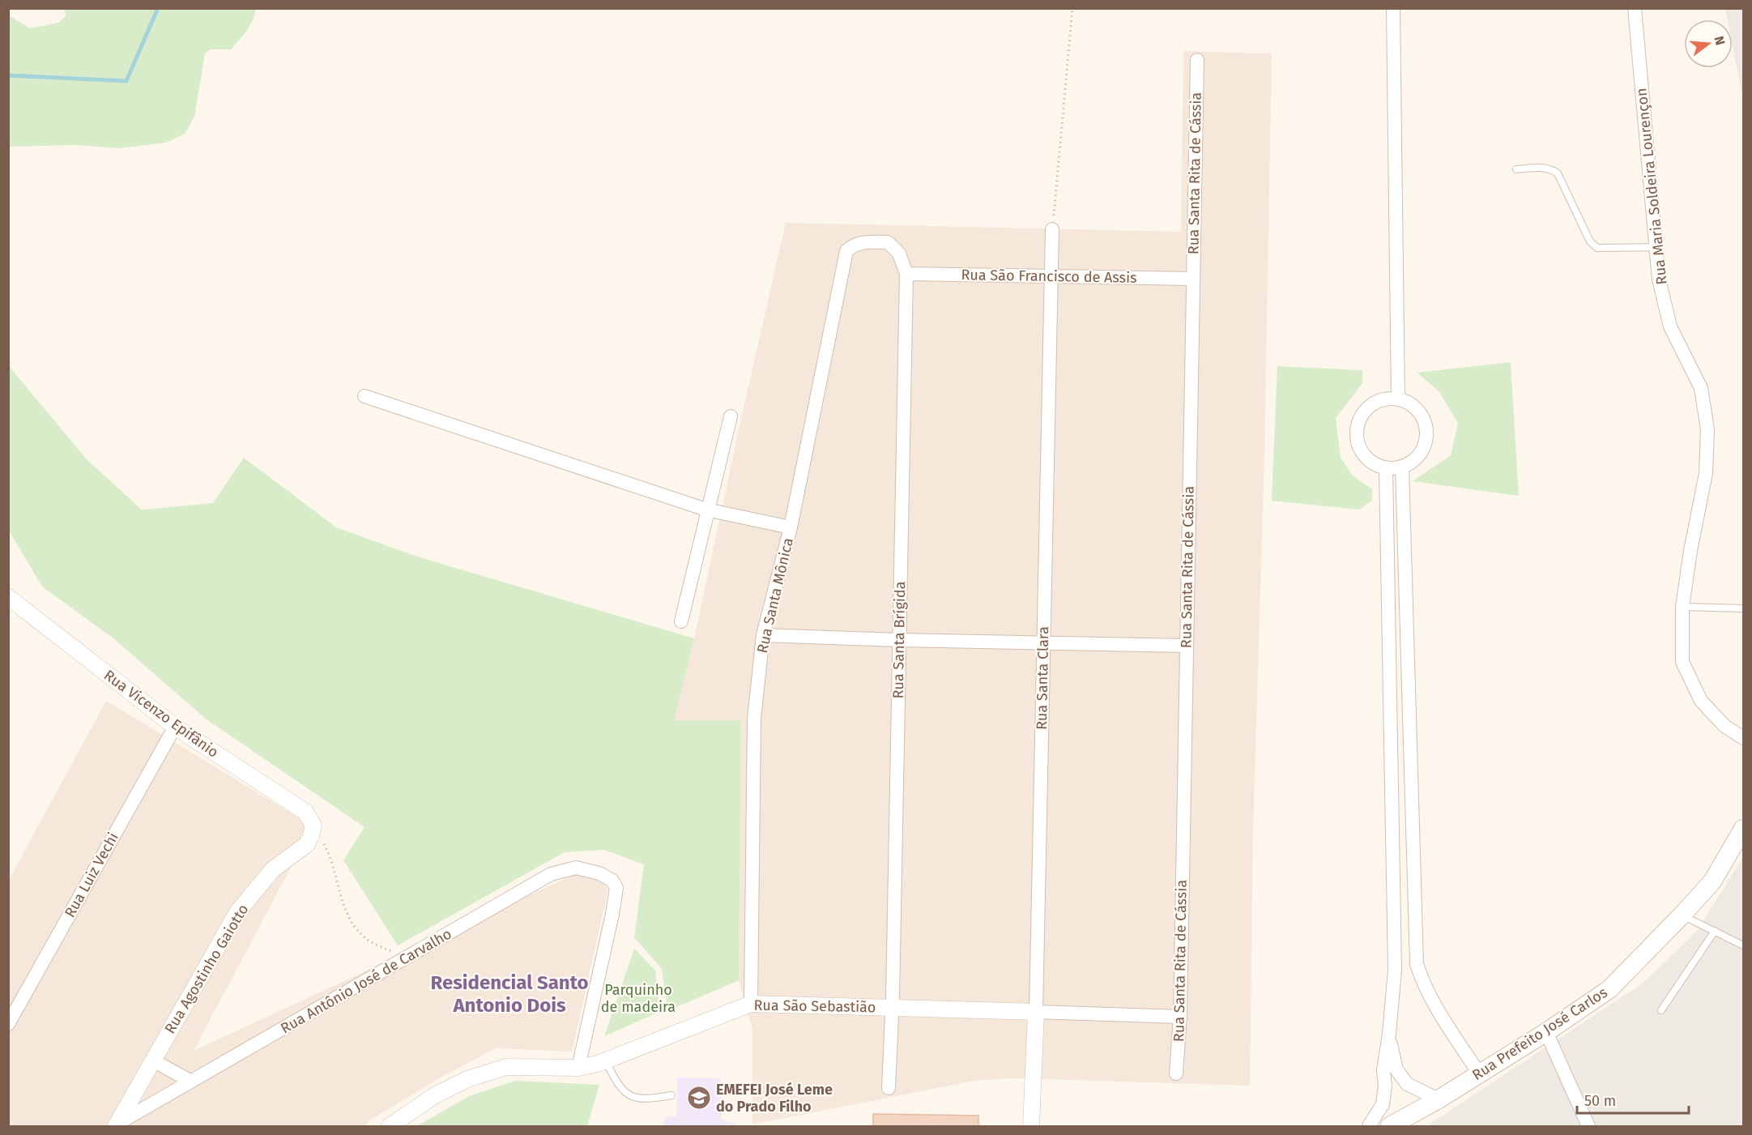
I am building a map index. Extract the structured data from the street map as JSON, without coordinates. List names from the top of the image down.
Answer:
{
  "streets": {
    "main road": ["Rua Prefeito José Carlos"],
    "street": [
      "Rua Santa Rita de Cássia",
      "Rua Maria Soldeira Lourençon",
      "Rua São Francisco de Assis",
      "Rua Santa Mônica",
      "Rua Santa Brígida",
      "Rua Santa Clara",
      "Rua Vicenzo Epifânio",
      "Rua Luiz Vechi",
      "Rua Agostinho Gaiotto",
      "Rua Antônio José de Carvalho",
      "Rua São Sebastião"
    ]
  },
  "crossings": [
    ["Rua Santa Rita de Cássia", "Rua São Francisco de Assis"],
    ["Rua Santa Rita de Cássia", "Rua São Sebastião"],
    ["Rua São Francisco de Assis", "Rua Santa Brígida"],
    ["Rua São Francisco de Assis", "Rua Santa Clara"],
    ["Rua Santa Mônica", "Rua Santa Brígida"],
    ["Rua Santa Mônica", "Rua São Sebastião"],
    ["Rua Santa Brígida", "Rua São Sebastião"],
    ["Rua Santa Clara", "Rua São Sebastião"],
    ["Rua Vicenzo Epifânio", "Rua Luiz Vechi"],
    ["Rua Vicenzo Epifânio", "Rua Agostinho Gaiotto"],
    ["Rua Agostinho Gaiotto", "Rua Antônio José de Carvalho"],
    ["Rua Antônio José de Carvalho", "Rua São Sebastião"]
  ],
  "districts": ["Residencial Santo Antonio Dois"],
  "parks": ["Parquinho de madeira"],
  "places": {
    "school or university": ["EMEFEI José Leme do Prado Filho"]
  },
  "scale_bar": "50 m",
  "north": "right"
}
